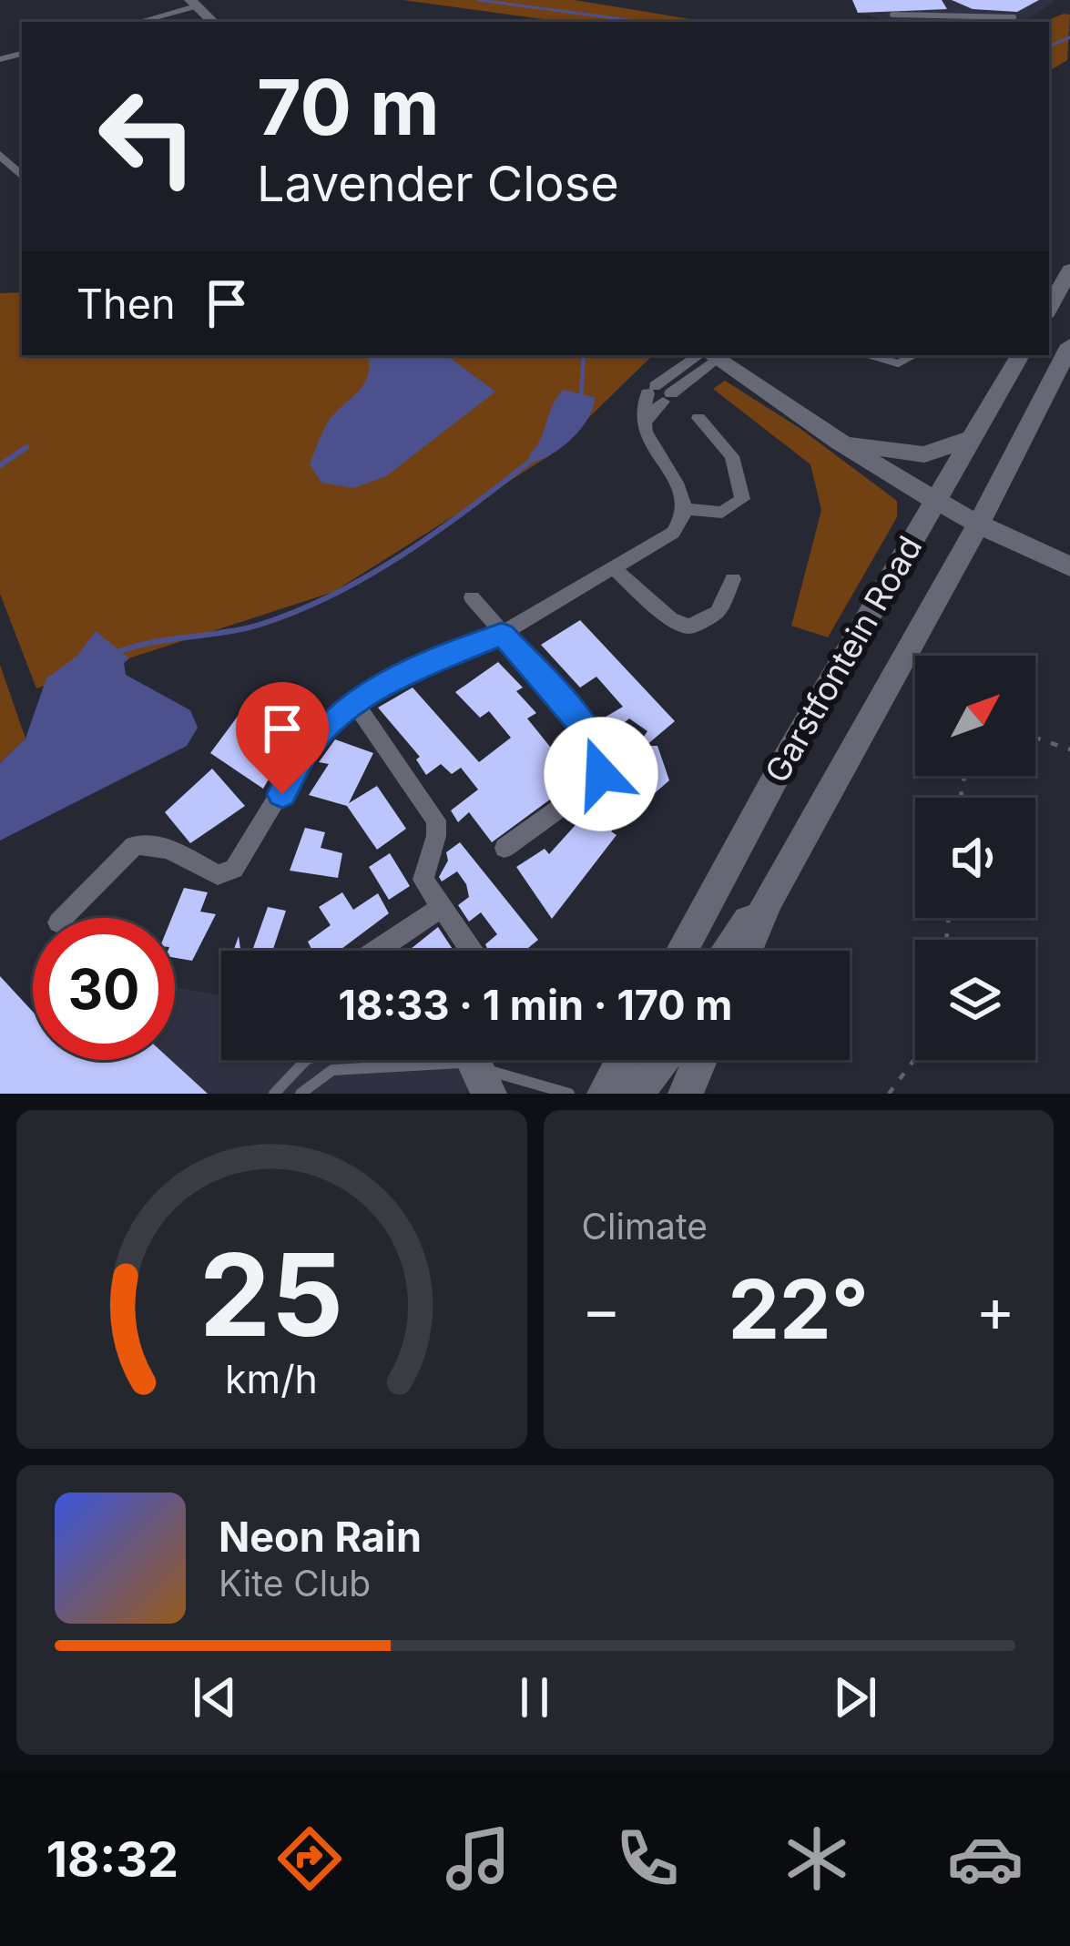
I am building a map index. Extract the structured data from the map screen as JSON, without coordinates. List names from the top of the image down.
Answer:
{
  "streets": {
    "main road": ["Garstfontein Road"]
  },
  "north": "top right",
  "page": {
    "turn": ["70 m", "Lavender Close"],
    "then": "Then",
    "limit": "30",
    "trip": "18:33 · 1 min · 170 m",
    "tile": "Climate",
    "heat": ["−", "22°", "+"],
    "song": ["Neon Rain", "Kite Club"],
    "tabs": "18:32",
    "gauge": ["25", "km/h"]
  }
}
